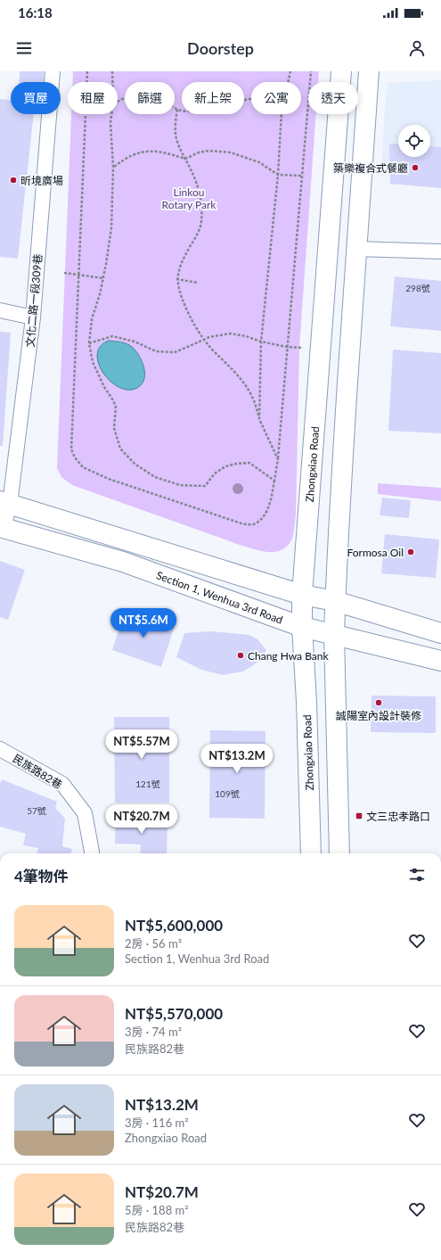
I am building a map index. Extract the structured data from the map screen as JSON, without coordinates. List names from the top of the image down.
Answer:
{
  "streets": {
    "street": [
      "文化二路一段309巷",
      "Zhongxiao Road",
      "Section 1, Wenhua 3rd Road",
      "民族路82巷"
    ]
  },
  "crossings": [
    ["文化二路一段309巷", "Section 1, Wenhua 3rd Road"],
    ["Zhongxiao Road", "Section 1, Wenhua 3rd Road"]
  ],
  "parks": ["Linkou Rotary Park"],
  "places": {
    "other": [
      "築樂複合式餐廳",
      "昕境廣場",
      "Formosa Oil",
      "Chang Hwa Bank",
      "誠陽室內設計裝修"
    ],
    "transit": ["文三忠孝路口"]
  },
  "house_numbers": [
    "298號",
    "121號",
    "109號",
    "57號"
  ],
  "page": {
    "status": "16:18",
    "header": "Doorstep",
    "chip": [
      "買屋",
      "租屋",
      "篩選",
      "新上架",
      "公寓",
      "透天"
    ],
    "price": [
      "NT$5.6M",
      "NT$5.57M",
      "NT$13.2M",
      "NT$20.7M"
    ],
    "heading": "4筆物件",
    "list": [
      {
        "name": "NT$5,600,000",
        "note": "2房 · 56 m² · Section 1, Wenhua 3rd Road"
      },
      {
        "name": "NT$5,570,000",
        "note": "3房 · 74 m² · 民族路82巷"
      },
      {
        "name": "NT$13.2M",
        "note": "3房 · 116 m² · Zhongxiao Road"
      },
      {
        "name": "NT$20.7M",
        "note": "5房 · 188 m² · 民族路82巷"
      }
    ]
  }
}
